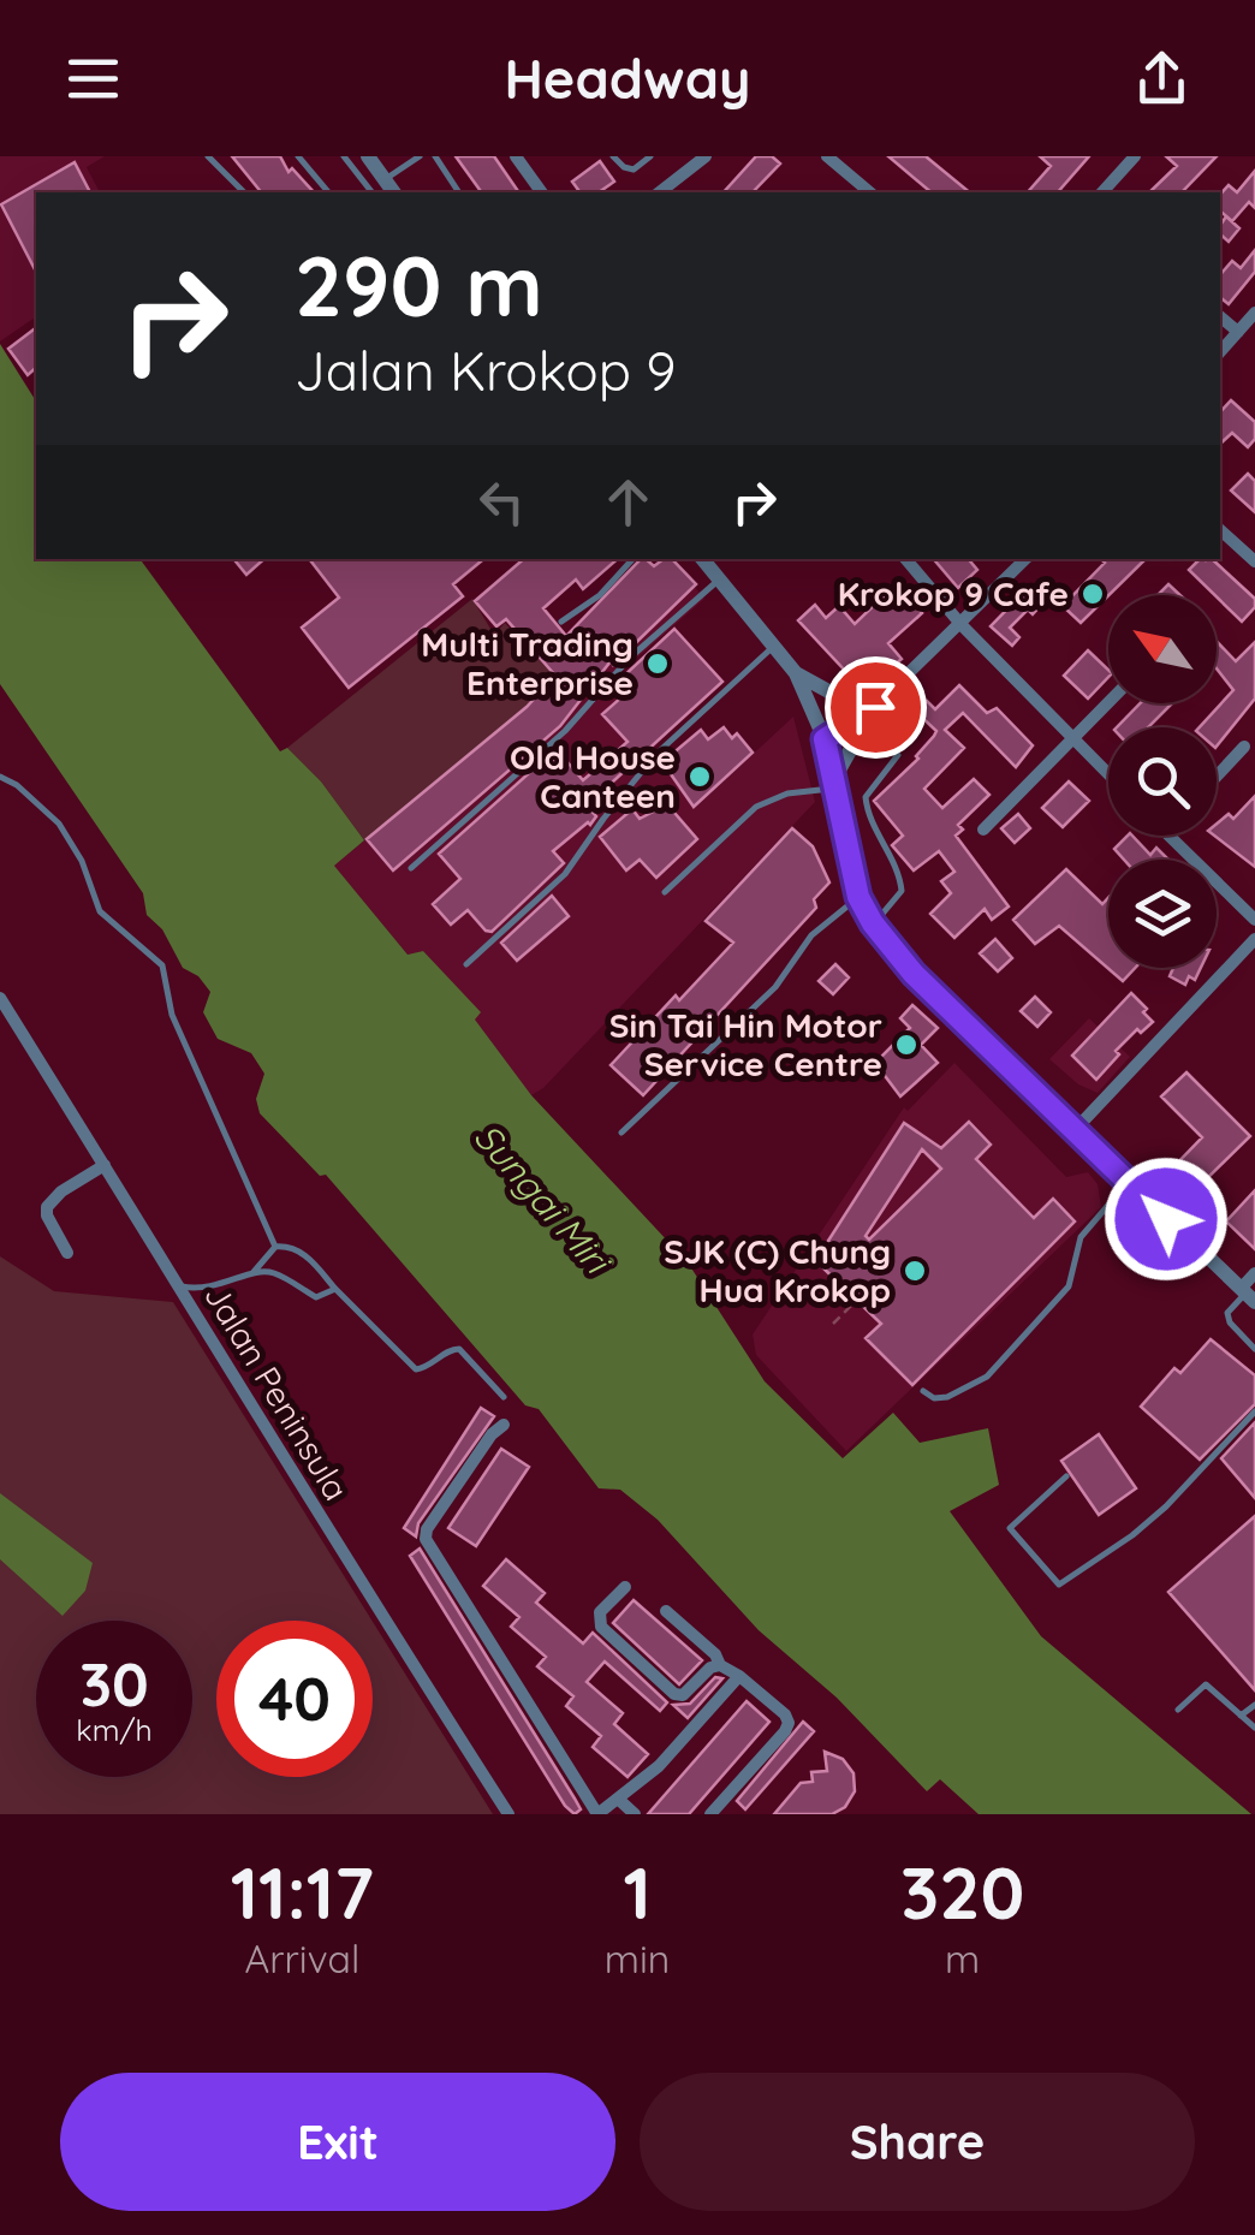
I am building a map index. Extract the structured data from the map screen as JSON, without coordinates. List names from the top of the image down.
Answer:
{
  "streets": {
    "street": ["Jalan Peninsula"]
  },
  "water": ["Sungai Miri"],
  "places": [
    "Krokop 9 Cafe",
    "Multi Trading Enterprise",
    "Old House Canteen",
    "Sin Tai Hin Motor Service Centre",
    "SJK (C) Chung Hua Krokop"
  ],
  "north": "top left",
  "page": {
    "header": "Headway",
    "turn": ["290 m", "Jalan Krokop 9"],
    "speed": "30 km/h",
    "limit": "40",
    "eta": [
      "11:17",
      "Arrival",
      "1",
      "min",
      "320",
      "m"
    ],
    "buttons": ["Exit", "Share"]
  }
}
